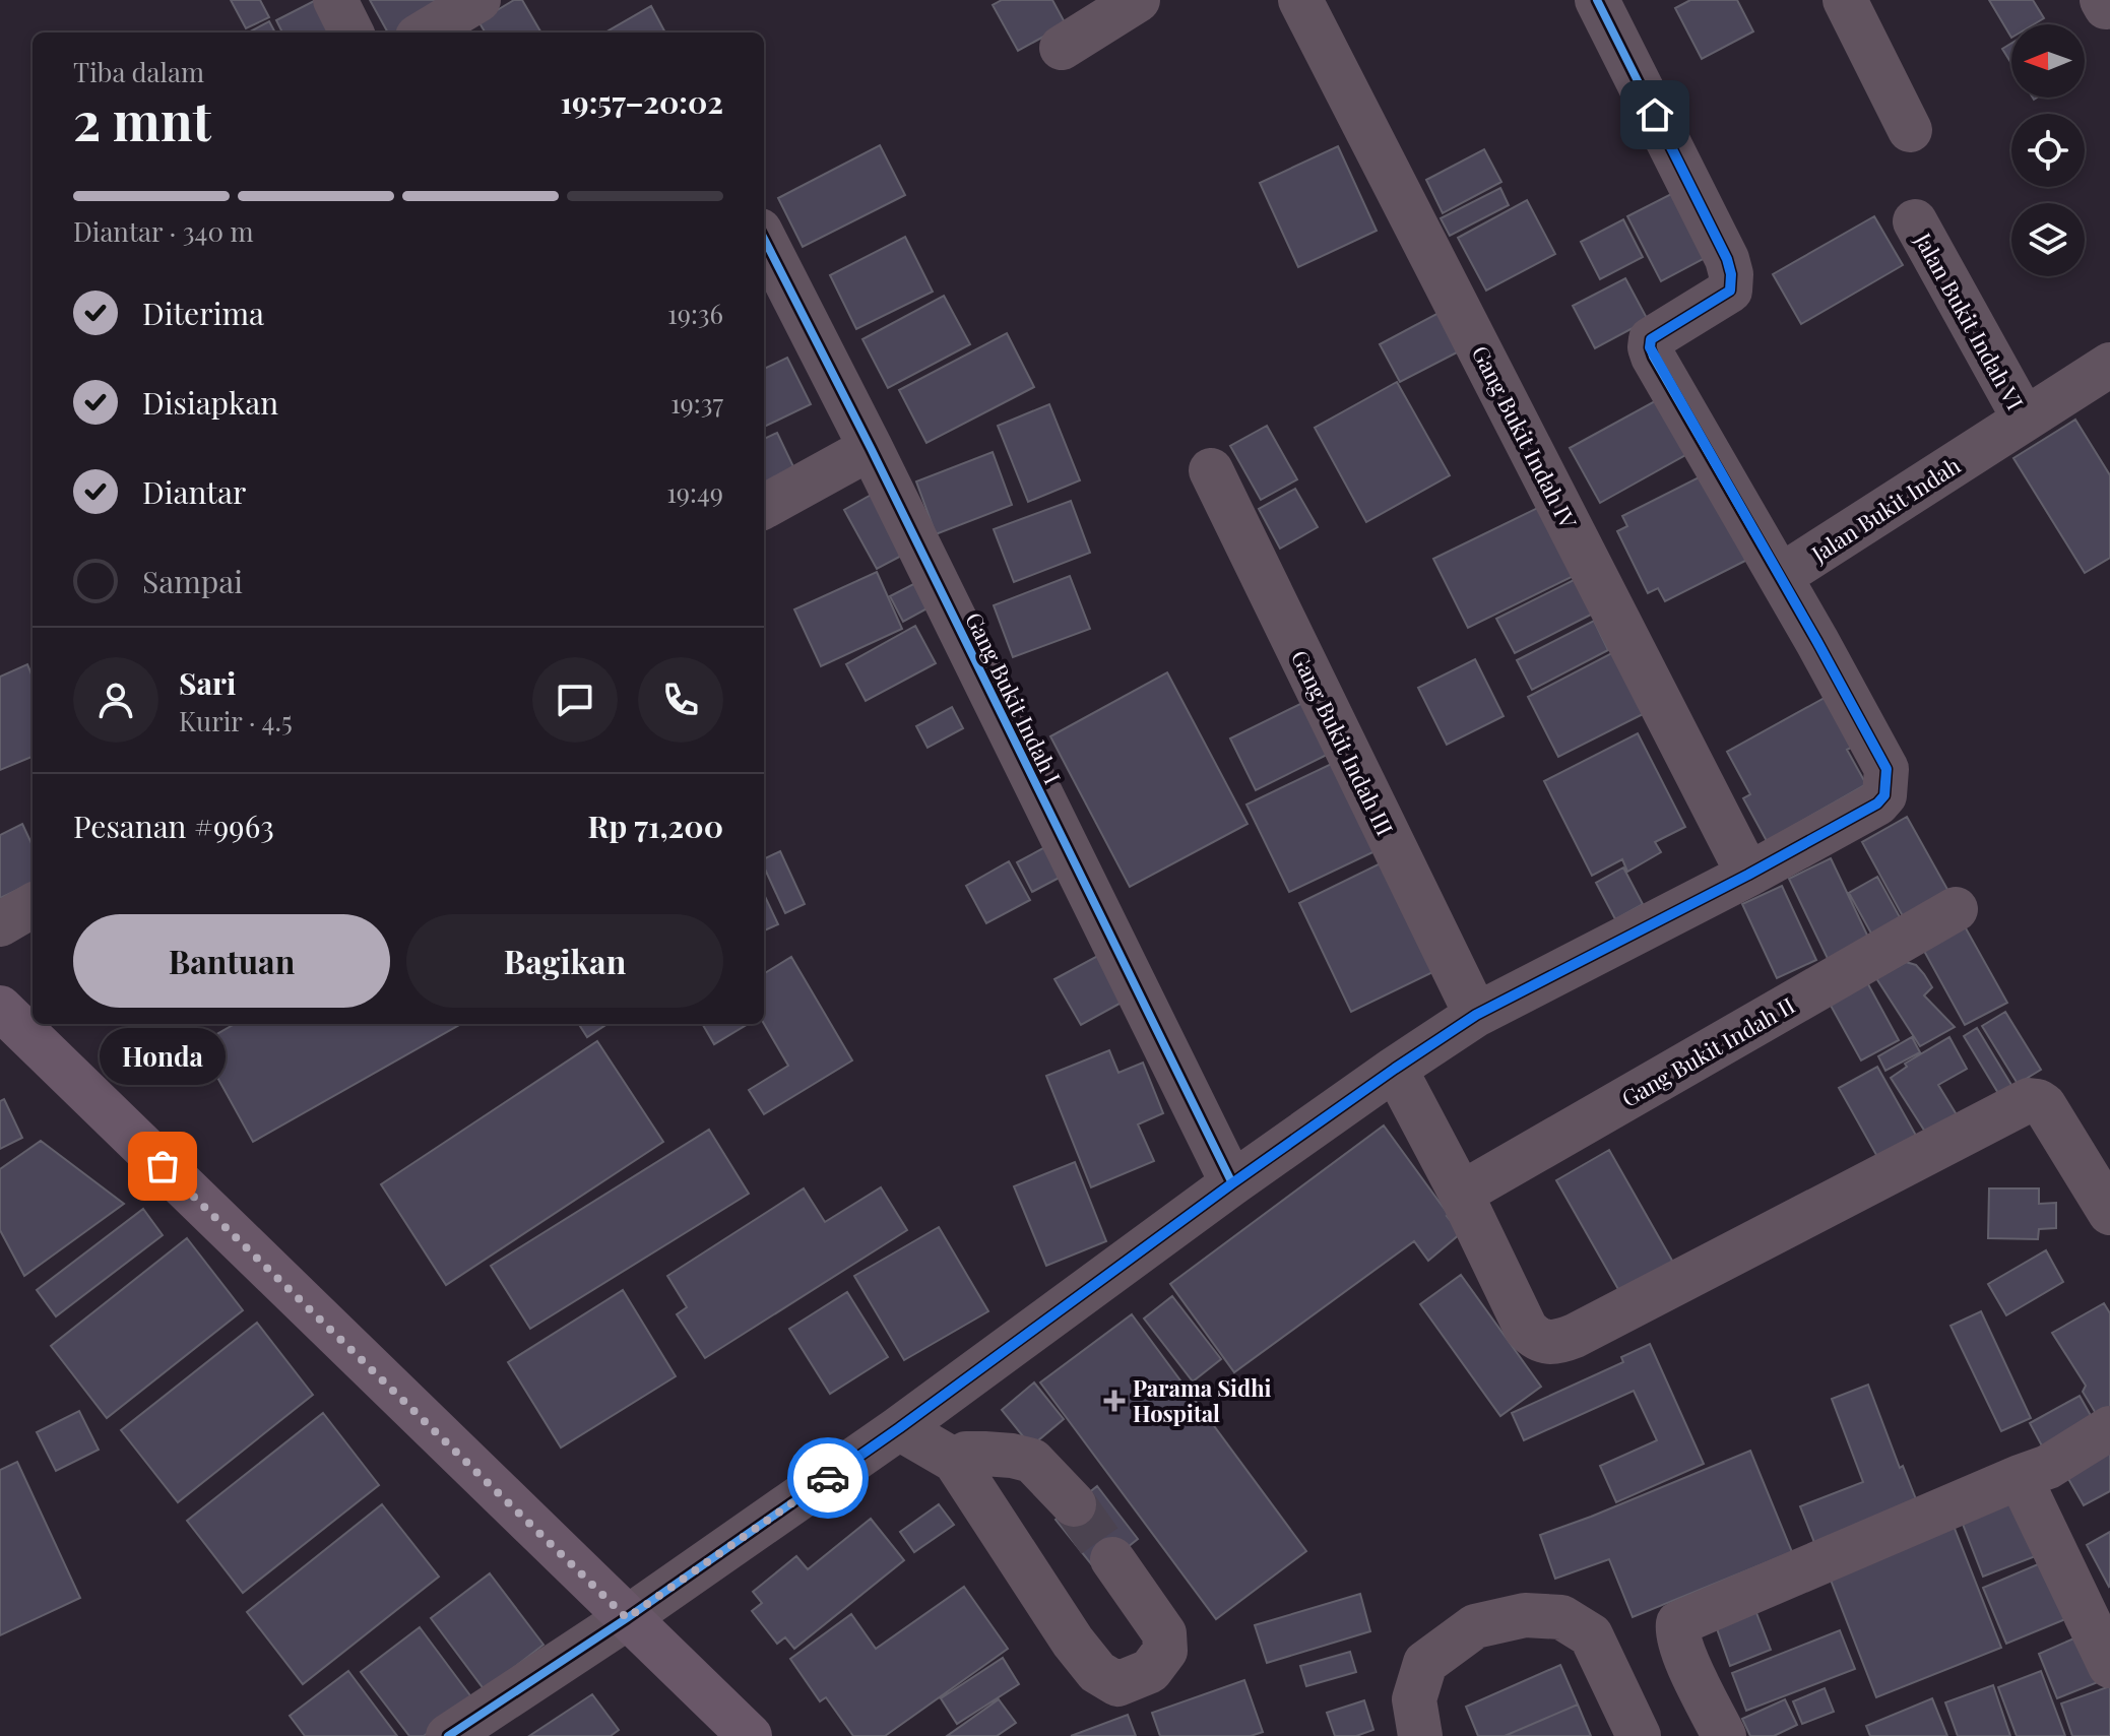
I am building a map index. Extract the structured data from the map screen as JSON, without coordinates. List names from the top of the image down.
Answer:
{
  "streets": {
    "street": [
      "Jalan Bukit Indah VI",
      "Gang Bukit Indah IV",
      "Jalan Bukit Indah",
      "Gang Bukit Indah I",
      "Gang Bukit Indah III",
      "Gang Bukit Indah II"
    ]
  },
  "crossings": [
    ["Jalan Bukit Indah VI", "Jalan Bukit Indah"]
  ],
  "places": {
    "other": ["Honda"],
    "health": ["Parama Sidhi Hospital"]
  },
  "north": "left",
  "page": {
    "heading": ["2 mnt", "Tiba dalam", "19:57–20:02"],
    "panel": [
      "Sari",
      "Kurir · 4.5",
      "Pesanan #9963",
      "Rp 71,200"
    ],
    "bar": "Diantar · 340 m",
    "list": [
      ["Diterima", "19:36"],
      ["Disiapkan", "19:37"],
      ["Diantar", "19:49"],
      "Sampai"
    ],
    "buttons": ["Bantuan", "Bagikan"],
    "bubble": "Honda"
  }
}
